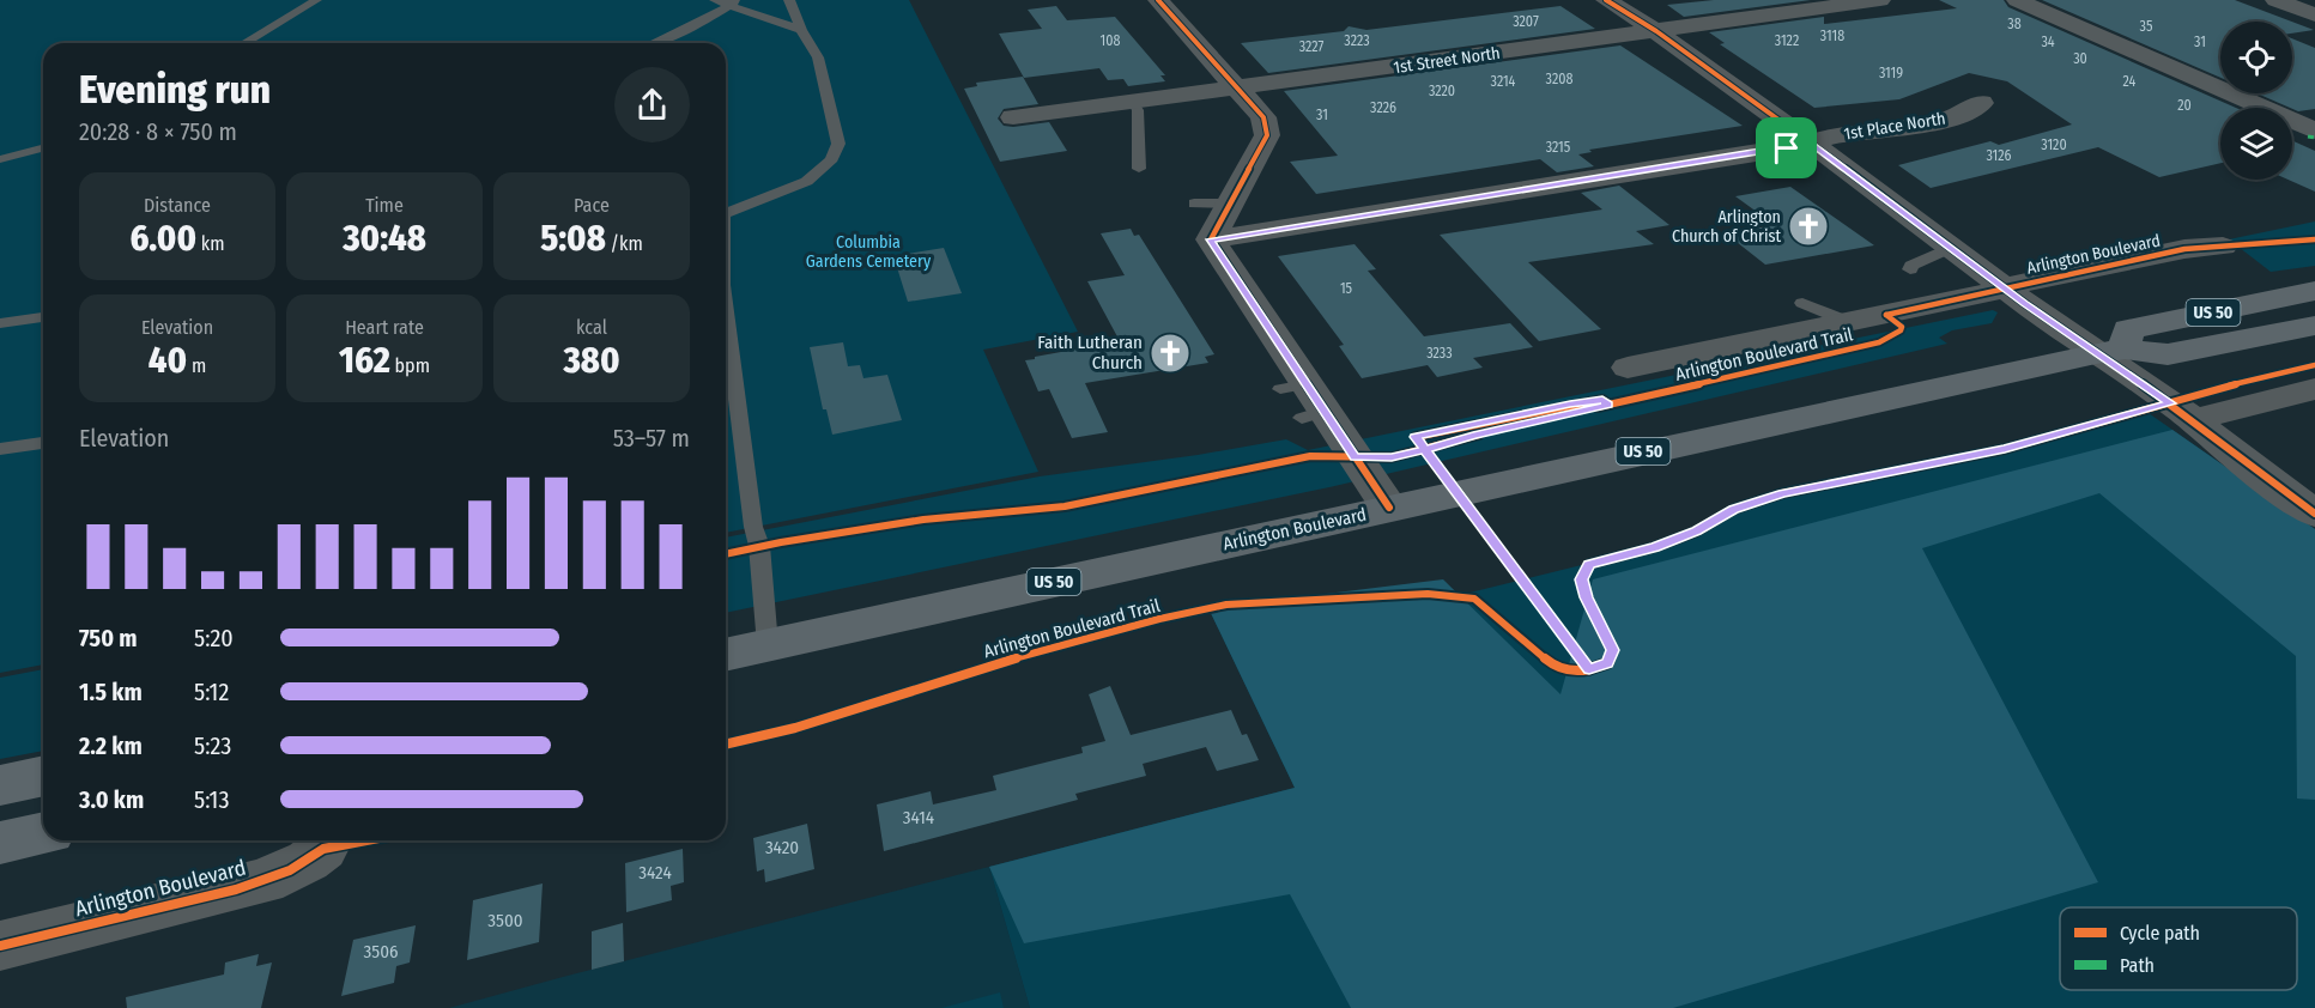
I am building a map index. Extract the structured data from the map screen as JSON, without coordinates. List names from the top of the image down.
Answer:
{
  "streets": {
    "highway": ["Arlington Boulevard", "US 50"],
    "street": ["1st Street North", "1st Place North"],
    "cycle path": ["Arlington Boulevard Trail"]
  },
  "crossings": [
    ["Arlington Boulevard", "US 50"]
  ],
  "parks": ["Columbia Gardens Cemetery"],
  "places": {
    "church": ["Arlington Church of Christ", "Faith Lutheran Church"]
  },
  "house_numbers": [
    "3207",
    "38",
    "35",
    "3118",
    "108",
    "3223",
    "3122",
    "34",
    "31",
    "3227",
    "30",
    "3119",
    "3208",
    "3214",
    "24",
    "3220",
    "20",
    "3226",
    "31",
    "3120",
    "3215",
    "3126",
    "15",
    "3233",
    "3414",
    "3420",
    "3424",
    "3500",
    "3506"
  ],
  "legend": ["Cycle path", "Path"],
  "page": {
    "heading": ["Evening run", "20:28 · 8 × 750 m"],
    "stats": [
      ["Distance", "6.00 km"],
      ["Time", "30:48"],
      ["Pace", "5:08 /km"],
      ["Elevation", "40 m"],
      ["Heart rate", "162 bpm"],
      ["kcal", "380"]
    ],
    "chart": ["Elevation", "53–57 m"],
    "list": [
      {
        "name": "750 m",
        "note": "5:20"
      },
      {
        "name": "1.5 km",
        "note": "5:12"
      },
      {
        "name": "2.2 km",
        "note": "5:23"
      },
      {
        "name": "3.0 km",
        "note": "5:13"
      }
    ]
  }
}
